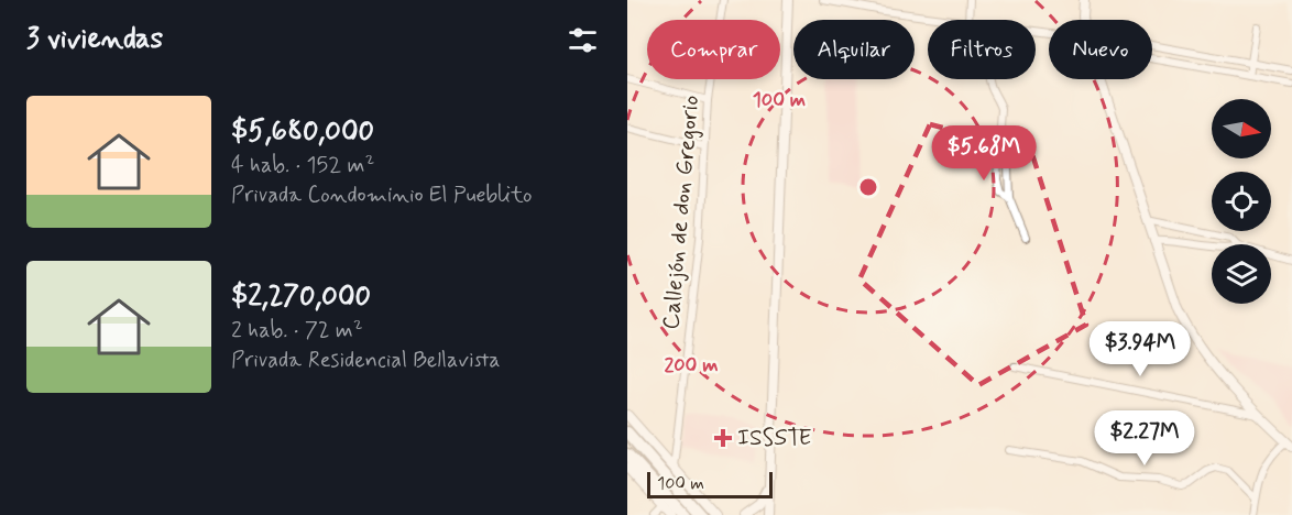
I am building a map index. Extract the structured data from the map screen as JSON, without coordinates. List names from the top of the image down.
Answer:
{
  "streets": {
    "street": ["Callejón de don Gregorio"]
  },
  "places": {
    "health": ["ISSSTE"]
  },
  "scale_bar": "100 m",
  "north": "right",
  "page": {
    "heading": "3 viviendas",
    "chip": [
      "Comprar",
      "Alquilar",
      "Filtros",
      "Nuevo"
    ],
    "list": [
      {
        "name": "$5,680,000",
        "note": "4 hab. · 152 m² · Privada Condominio El Pueblito"
      },
      {
        "name": "$2,270,000",
        "note": "2 hab. · 72 m² · Privada Residencial Bellavista"
      }
    ],
    "price": ["$5.68M", "$3.94M", "$2.27M"],
    "scale": "100 m"
  },
  "rings": ["100 m", "200 m"]
}
